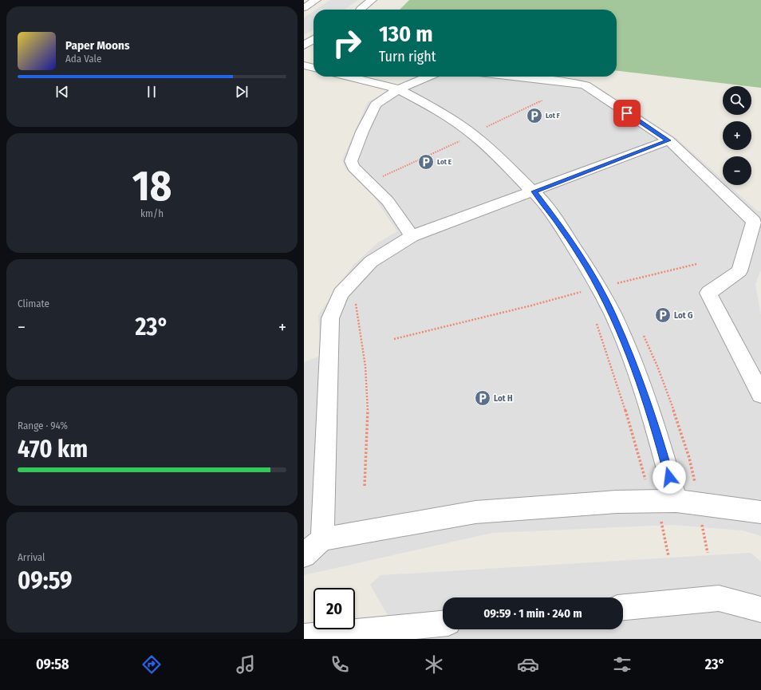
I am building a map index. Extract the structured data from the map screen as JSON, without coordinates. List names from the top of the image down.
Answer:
{
  "places": {
    "parking": [
      "Lot F",
      "Lot E",
      "Lot G",
      "Lot H"
    ]
  },
  "page": {
    "turn": ["130 m", "Turn right"],
    "song": ["Paper Moons", "Ada Vale"],
    "map_buttons": ["+", "−"],
    "tile": [
      ["18", "km/h"],
      "Climate",
      ["Range · 94%", "470 km"],
      ["Arrival", "09:59"]
    ],
    "heat": ["−", "23°", "+"],
    "limit": "20",
    "trip": "09:59 · 1 min · 240 m",
    "tabs": ["09:58", "23°"]
  }
}
